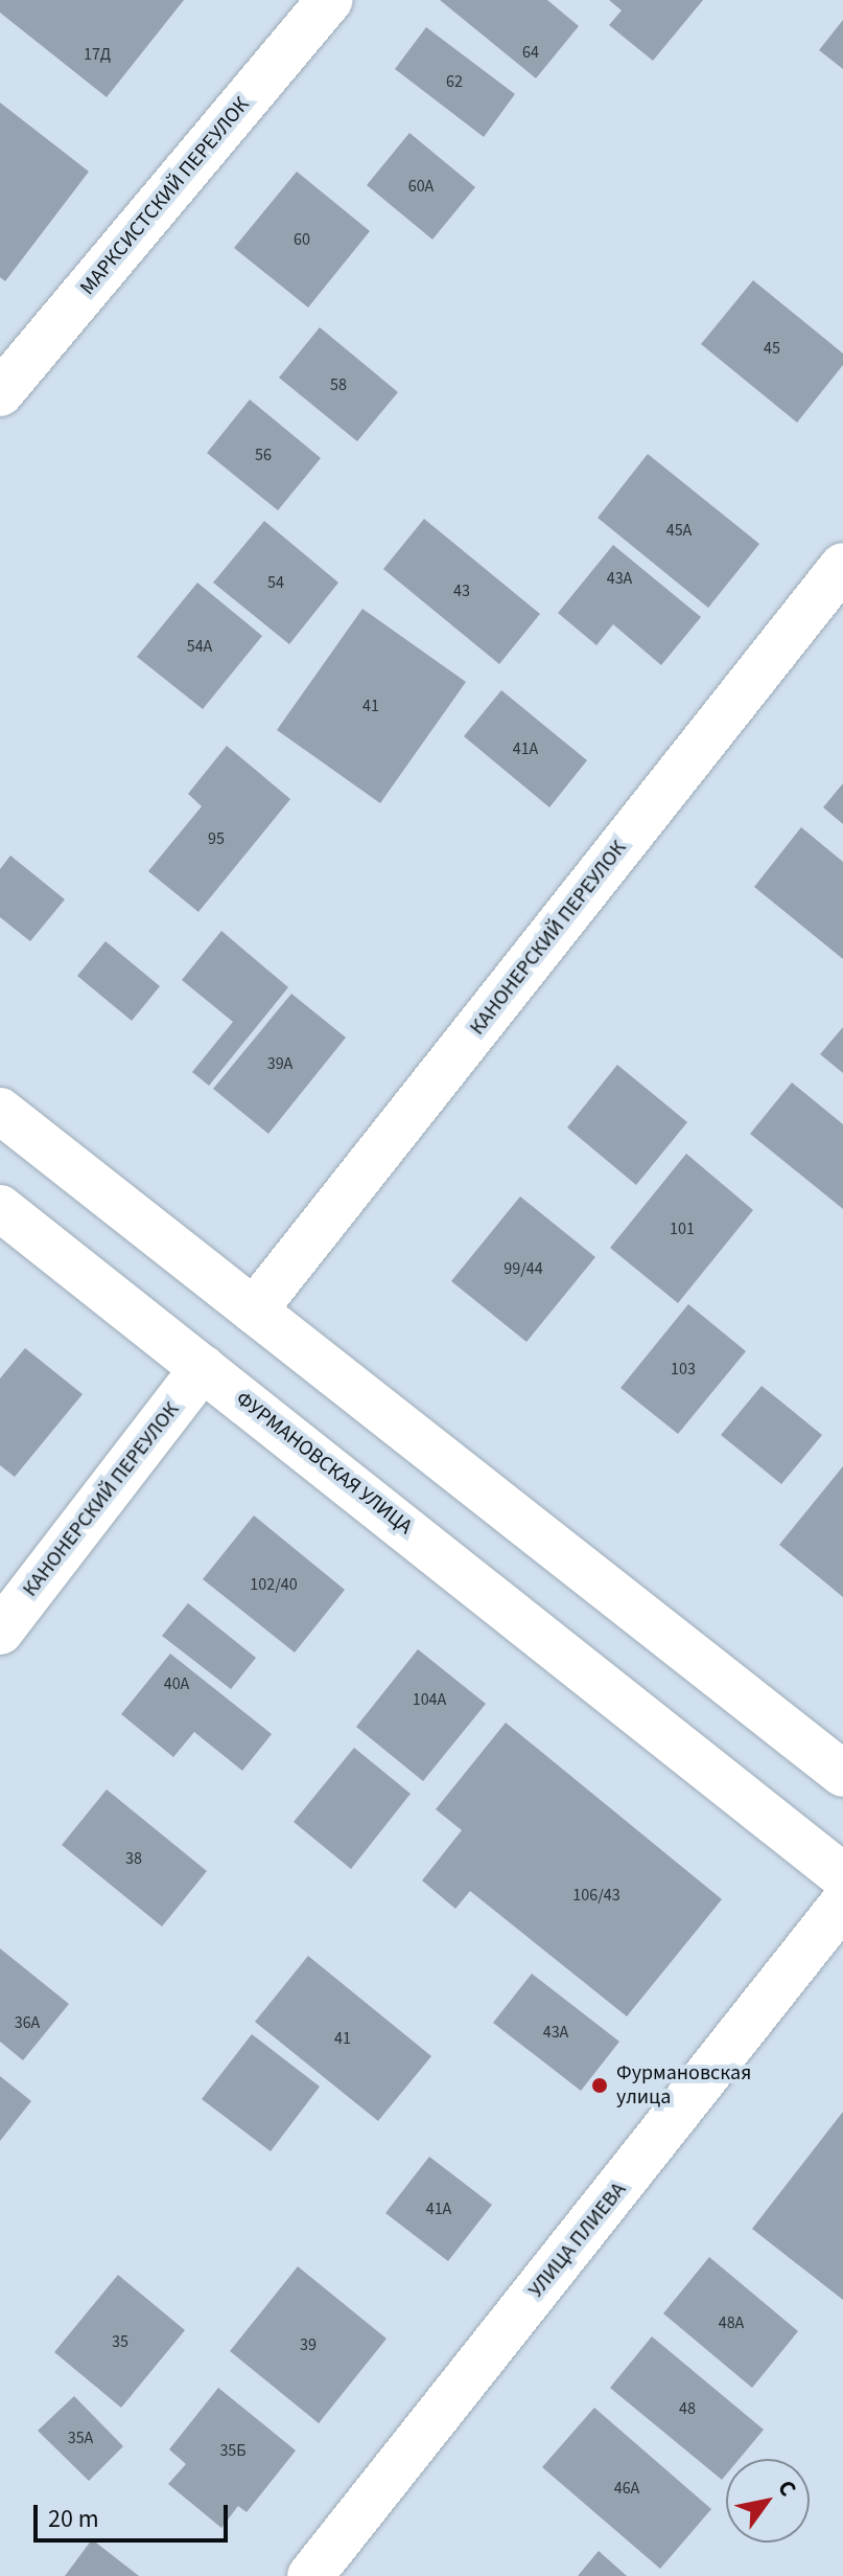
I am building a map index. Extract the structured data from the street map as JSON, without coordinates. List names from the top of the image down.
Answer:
{
  "streets": {
    "street": [
      "МАРКСИСТСКИЙ ПЕРЕУЛОК",
      "КАНОНЕРСКИЙ ПЕРЕУЛОК",
      "ФУРМАНОВСКАЯ УЛИЦА",
      "УЛИЦА ПЛИЕВА"
    ]
  },
  "crossings": [
    ["КАНОНЕРСКИЙ ПЕРЕУЛОК", "ФУРМАНОВСКАЯ УЛИЦА"]
  ],
  "places": ["Фурмановская улица"],
  "house_numbers": [
    "64",
    "17Д",
    "62",
    "60А",
    "60",
    "45",
    "58",
    "56",
    "45А",
    "43А",
    "54",
    "43",
    "54А",
    "41",
    "41А",
    "95",
    "39А",
    "101",
    "99/44",
    "103",
    "102/40",
    "40А",
    "104А",
    "38",
    "106/43",
    "36А",
    "43А",
    "41",
    "41А",
    "48А",
    "35",
    "39",
    "48",
    "35А",
    "35Б",
    "46А"
  ],
  "scale_bar": "20 m",
  "north": "top right"
}
